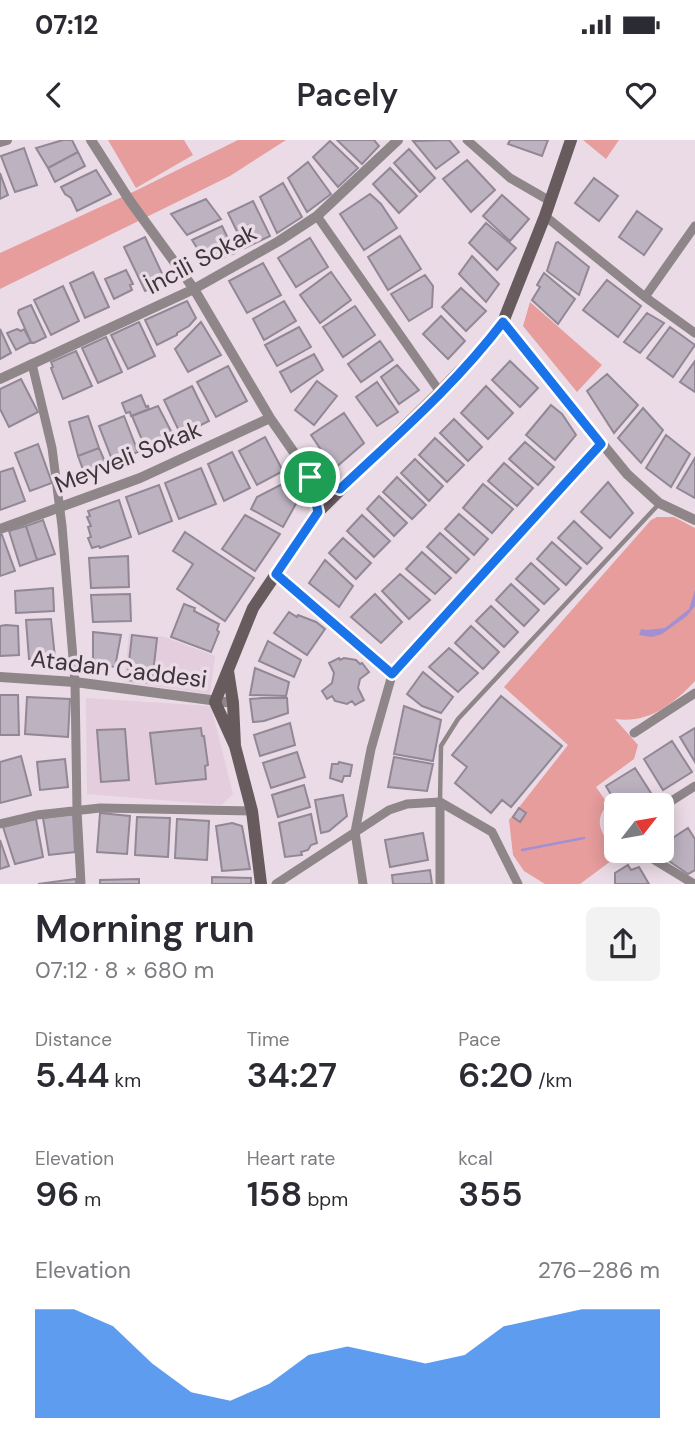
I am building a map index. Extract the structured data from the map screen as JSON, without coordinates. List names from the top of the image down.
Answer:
{
  "streets": {
    "street": ["İncili Sokak", "Meyveli Sokak", "Atadan Caddesi"]
  },
  "north": "top right",
  "page": {
    "status": "07:12",
    "header": "Pacely",
    "heading": ["Morning run", "07:12 · 8 × 680 m"],
    "stats": [
      ["Distance", "5.44 km"],
      ["Time", "34:27"],
      ["Pace", "6:20 /km"],
      ["Elevation", "96 m"],
      ["Heart rate", "158 bpm"],
      ["kcal", "355"]
    ],
    "chart": ["Elevation", "276–286 m"]
  }
}
